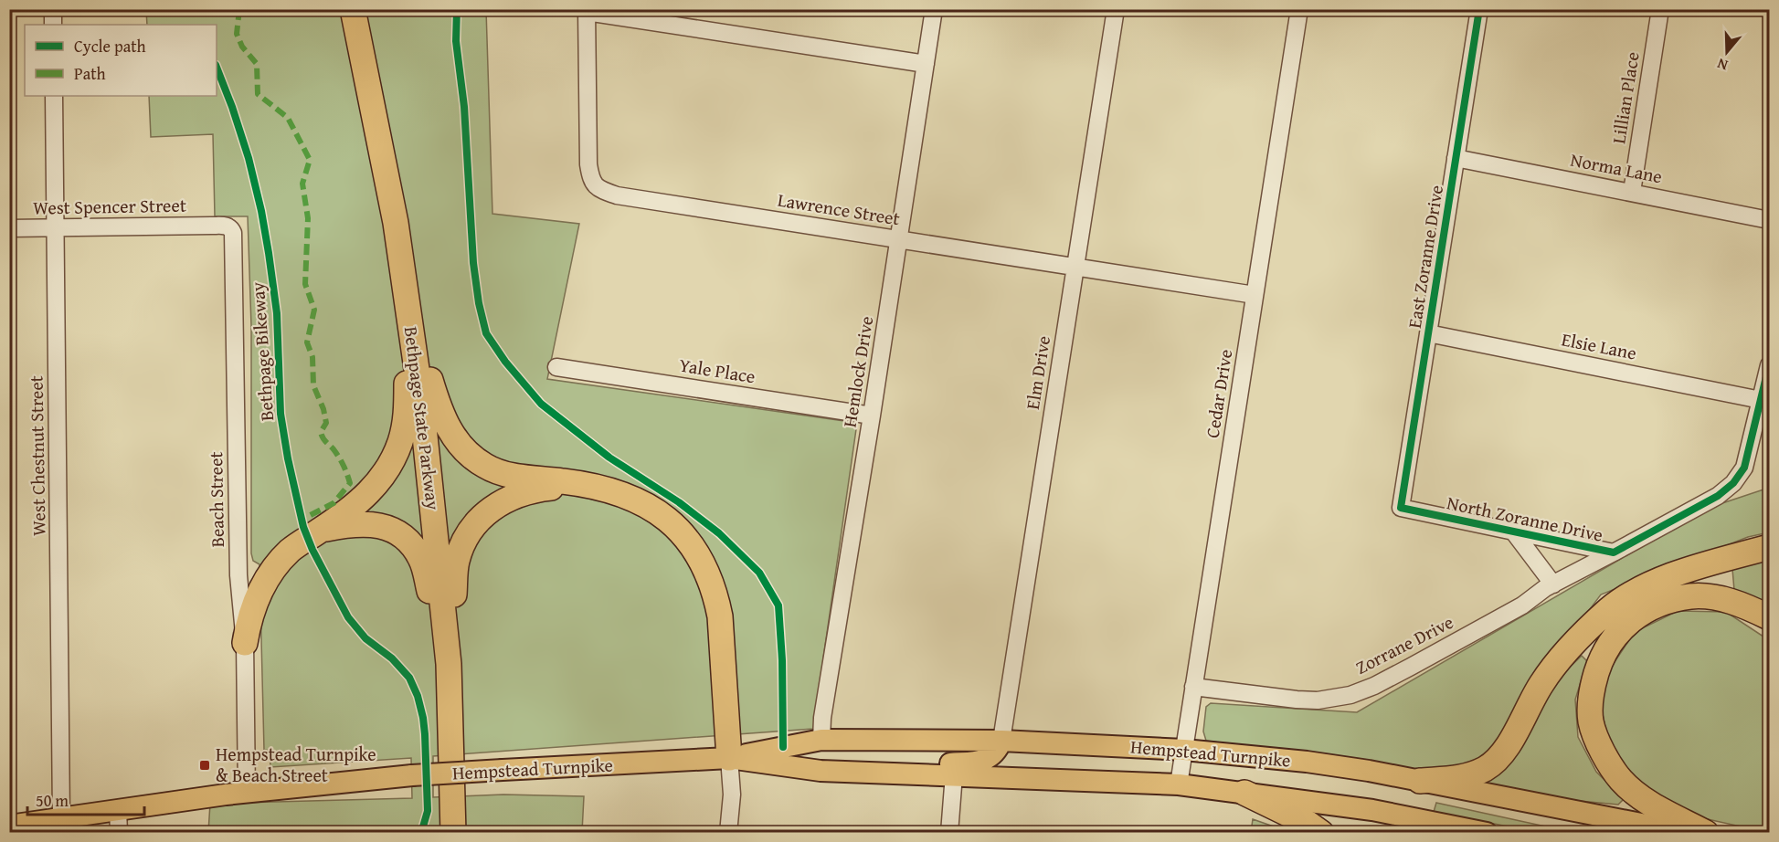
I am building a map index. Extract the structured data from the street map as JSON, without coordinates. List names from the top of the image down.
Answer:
{
  "streets": {
    "highway": ["Bethpage State Parkway"],
    "main road": ["Hempstead Turnpike"],
    "street": [
      "Lillian Place",
      "Norma Lane",
      "West Spencer Street",
      "Lawrence Street",
      "East Zoranne Drive",
      "Elsie Lane",
      "Yale Place",
      "Hemlock Drive",
      "Elm Drive",
      "Cedar Drive",
      "West Chestnut Street",
      "Beach Street",
      "North Zoranne Drive",
      "Zorrane Drive"
    ],
    "cycle path": ["Bethpage Bikeway"]
  },
  "crossings": [
    ["Lillian Place", "Norma Lane"],
    ["Norma Lane", "East Zoranne Drive"],
    ["West Spencer Street", "West Chestnut Street"],
    ["West Spencer Street", "Beach Street"],
    ["Lawrence Street", "Hemlock Drive"],
    ["Lawrence Street", "Elm Drive"],
    ["Lawrence Street", "Cedar Drive"],
    ["East Zoranne Drive", "Elsie Lane"],
    ["East Zoranne Drive", "North Zoranne Drive"],
    ["Elsie Lane", "North Zoranne Drive"],
    ["Yale Place", "Hemlock Drive"],
    ["Hemlock Drive", "Hempstead Turnpike"],
    ["Elm Drive", "Hempstead Turnpike"],
    ["Cedar Drive", "Zorrane Drive"],
    ["Cedar Drive", "Hempstead Turnpike"],
    ["West Chestnut Street", "Hempstead Turnpike"],
    ["Beach Street", "Hempstead Turnpike"],
    ["North Zoranne Drive", "Zorrane Drive"]
  ],
  "places": {
    "transit": ["Hempstead Turnpike & Beach Street"]
  },
  "legend": ["Cycle path", "Path"],
  "scale_bar": "50 m",
  "north": "bottom"
}
